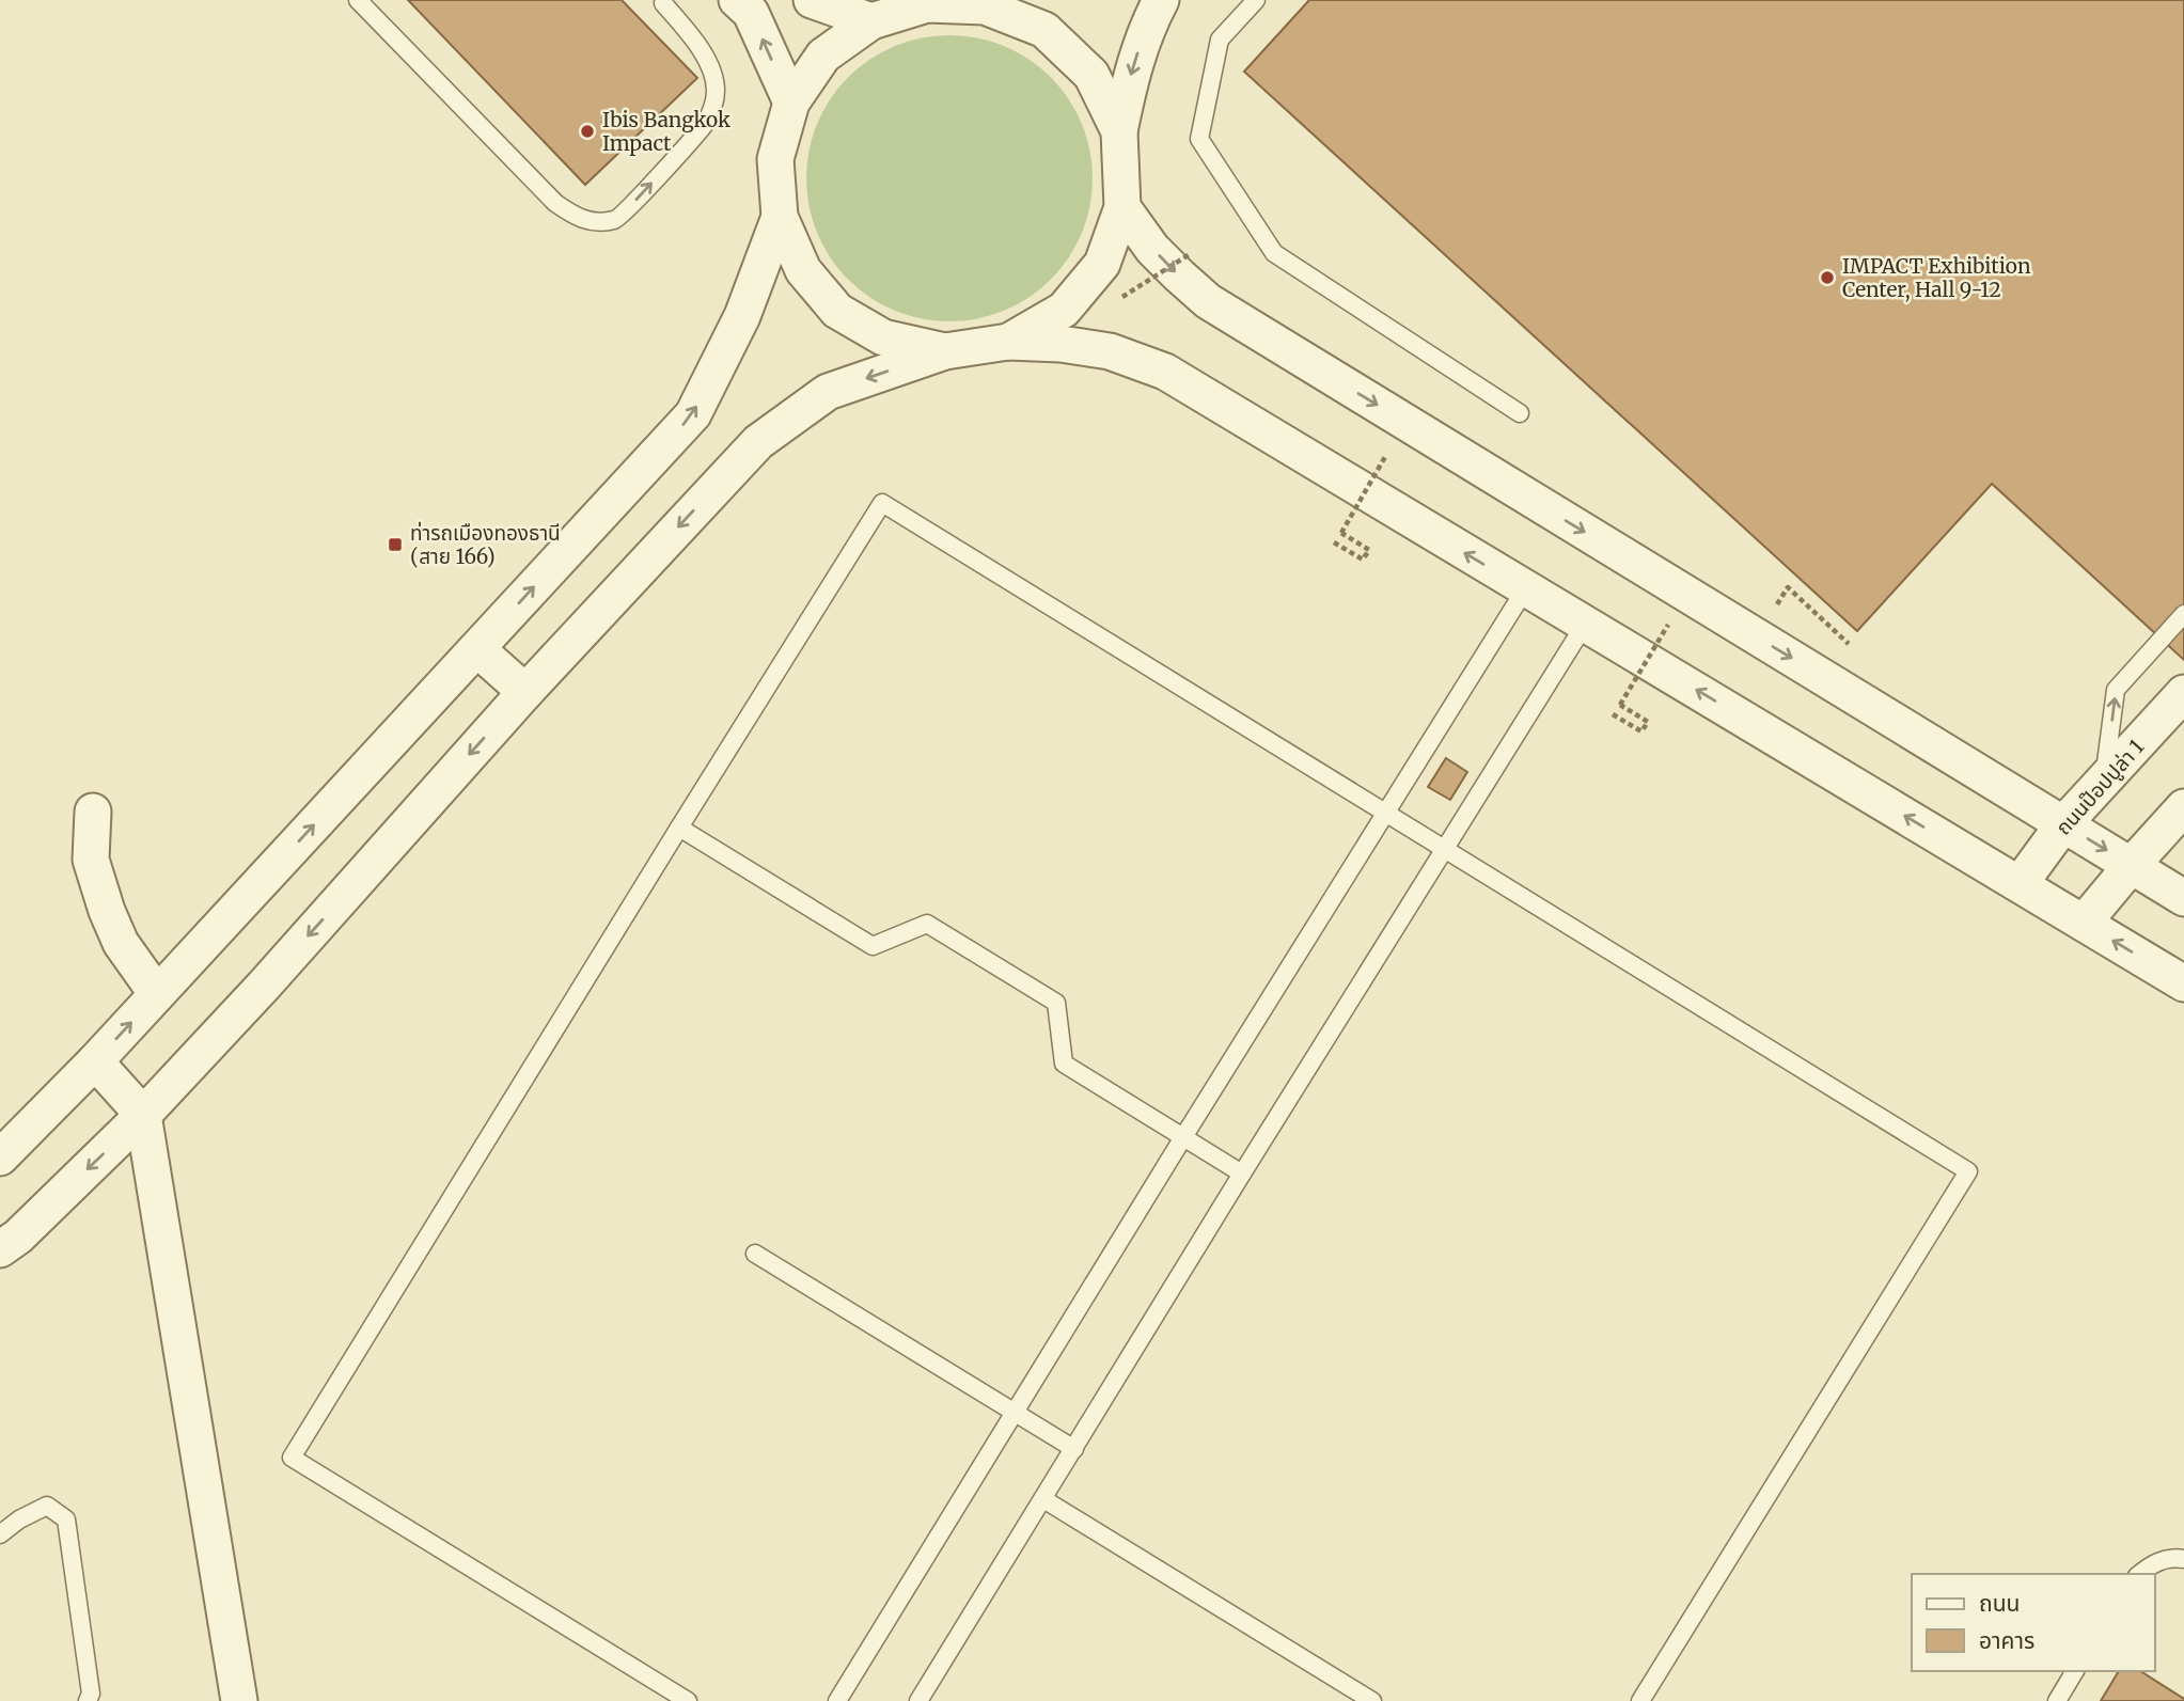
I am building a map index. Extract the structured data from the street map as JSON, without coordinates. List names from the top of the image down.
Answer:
{
  "streets": {
    "street": ["ถนนป๊อปปูล่า 1"]
  },
  "places": {
    "other": ["Ibis Bangkok Impact", "IMPACT Exhibition Center, Hall 9-12"],
    "transit": ["ท่ารถเมืองทองธานี (สาย 166)"]
  },
  "legend": ["ถนน", "อาคาร"]
}
